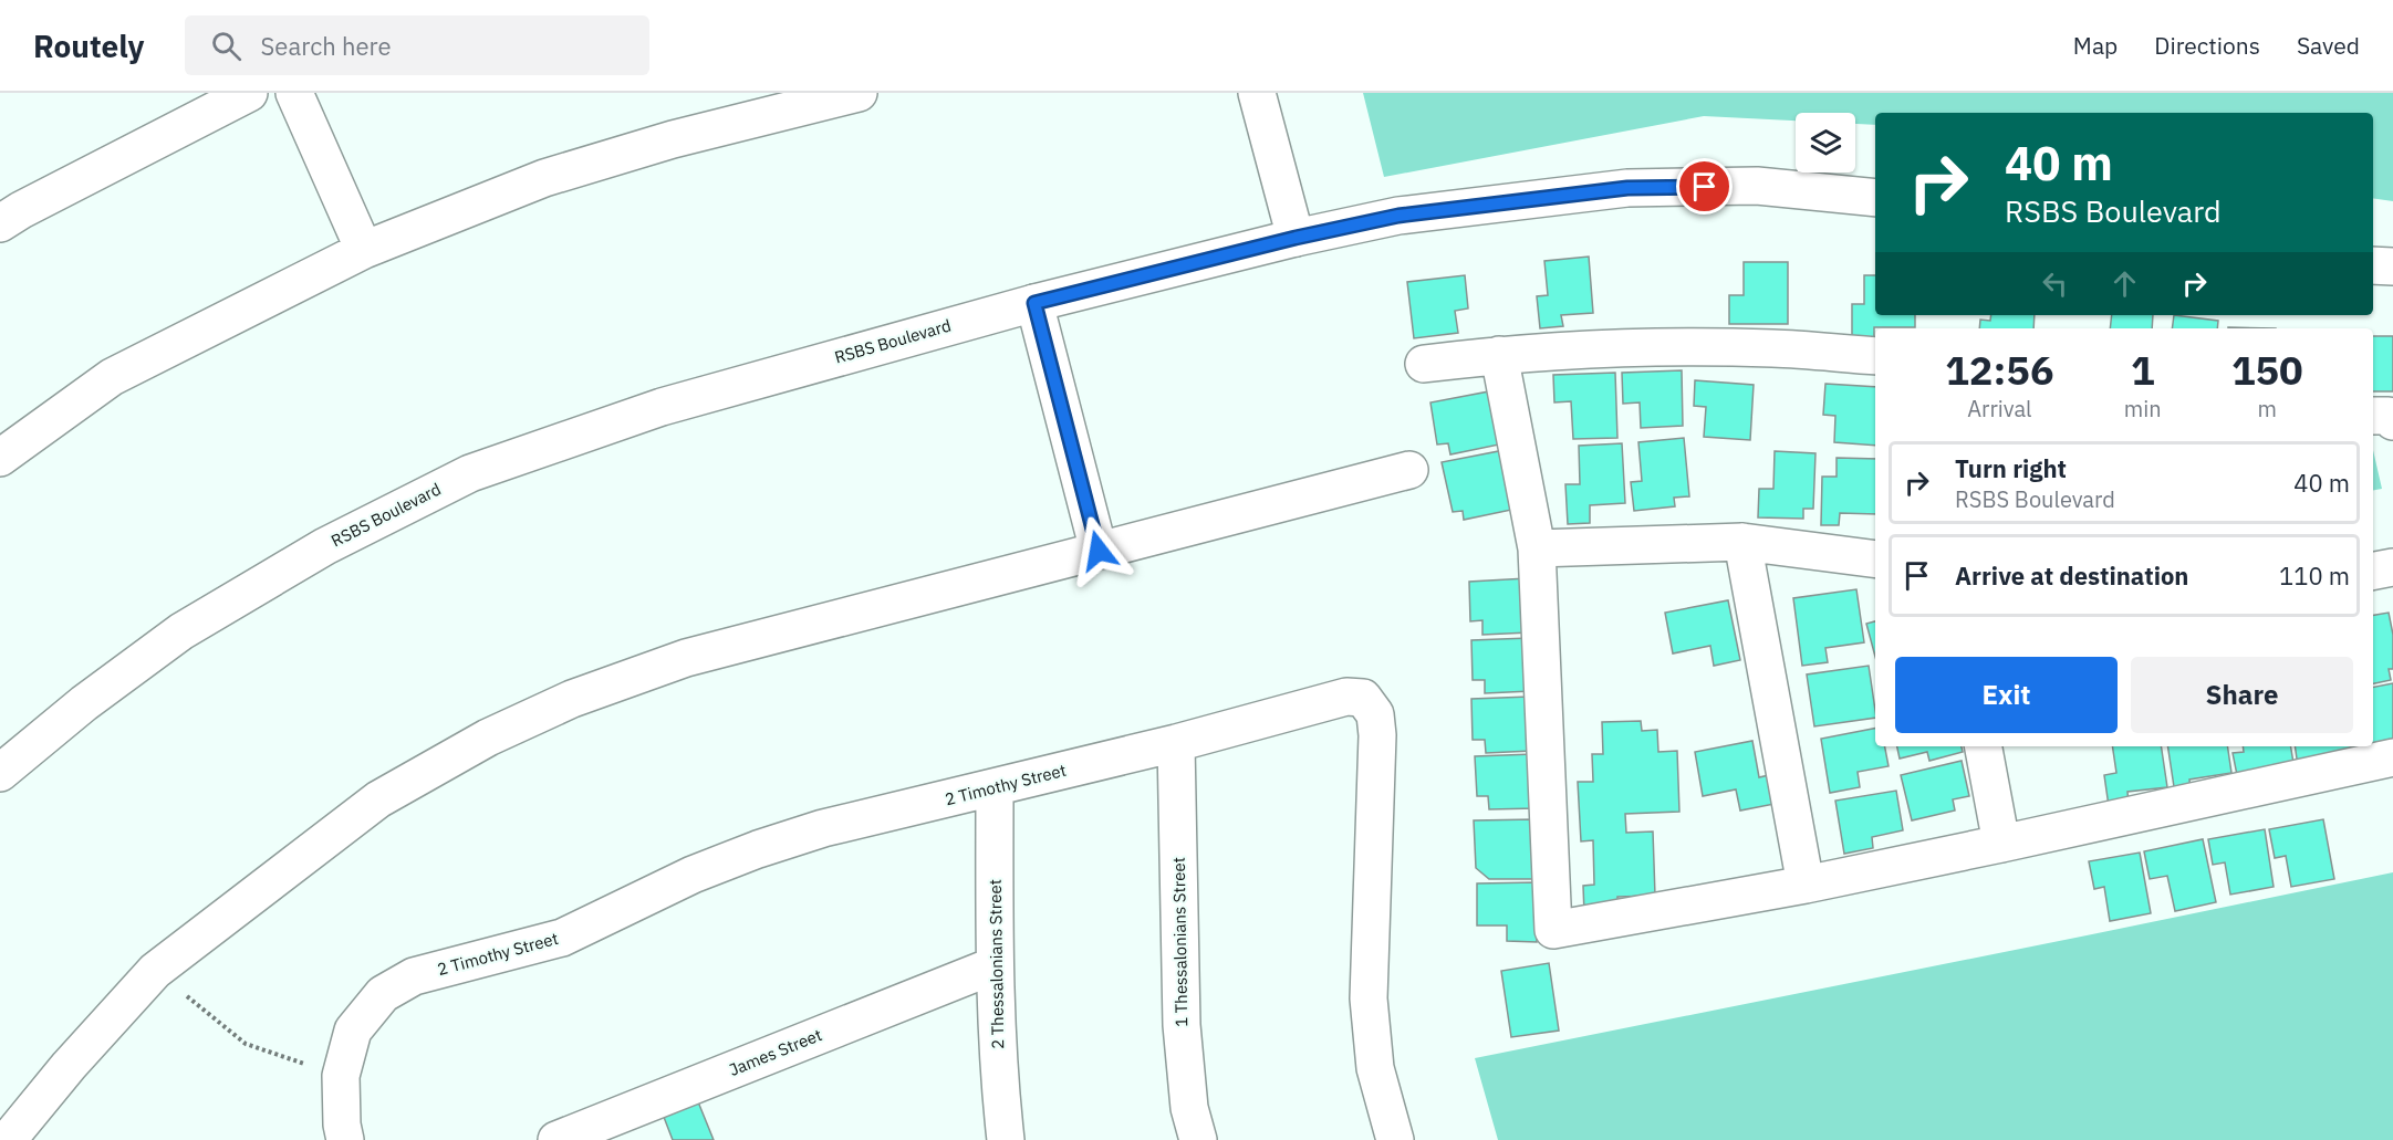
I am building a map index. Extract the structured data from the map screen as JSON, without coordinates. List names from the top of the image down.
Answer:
{
  "streets": {
    "street": [
      "RSBS Boulevard",
      "2 Timothy Street",
      "1 Thessalonians Street",
      "2 Thessalonians Street",
      "James Street"
    ]
  },
  "crossings": [
    ["2 Timothy Street", "1 Thessalonians Street"],
    ["2 Timothy Street", "2 Thessalonians Street"],
    ["2 Thessalonians Street", "James Street"]
  ],
  "page": {
    "header": "Routely",
    "search": "Search here",
    "nav": ["Map", "Directions", "Saved"],
    "turn": ["40 m", "RSBS Boulevard"],
    "eta": [
      "12:56",
      "Arrival",
      "1",
      "min",
      "150",
      "m"
    ],
    "list": [
      {
        "name": "Turn right",
        "note": "RSBS Boulevard",
        "value": "40 m"
      },
      {
        "name": "Arrive at destination",
        "value": "110 m"
      }
    ],
    "buttons": ["Exit", "Share"]
  }
}
